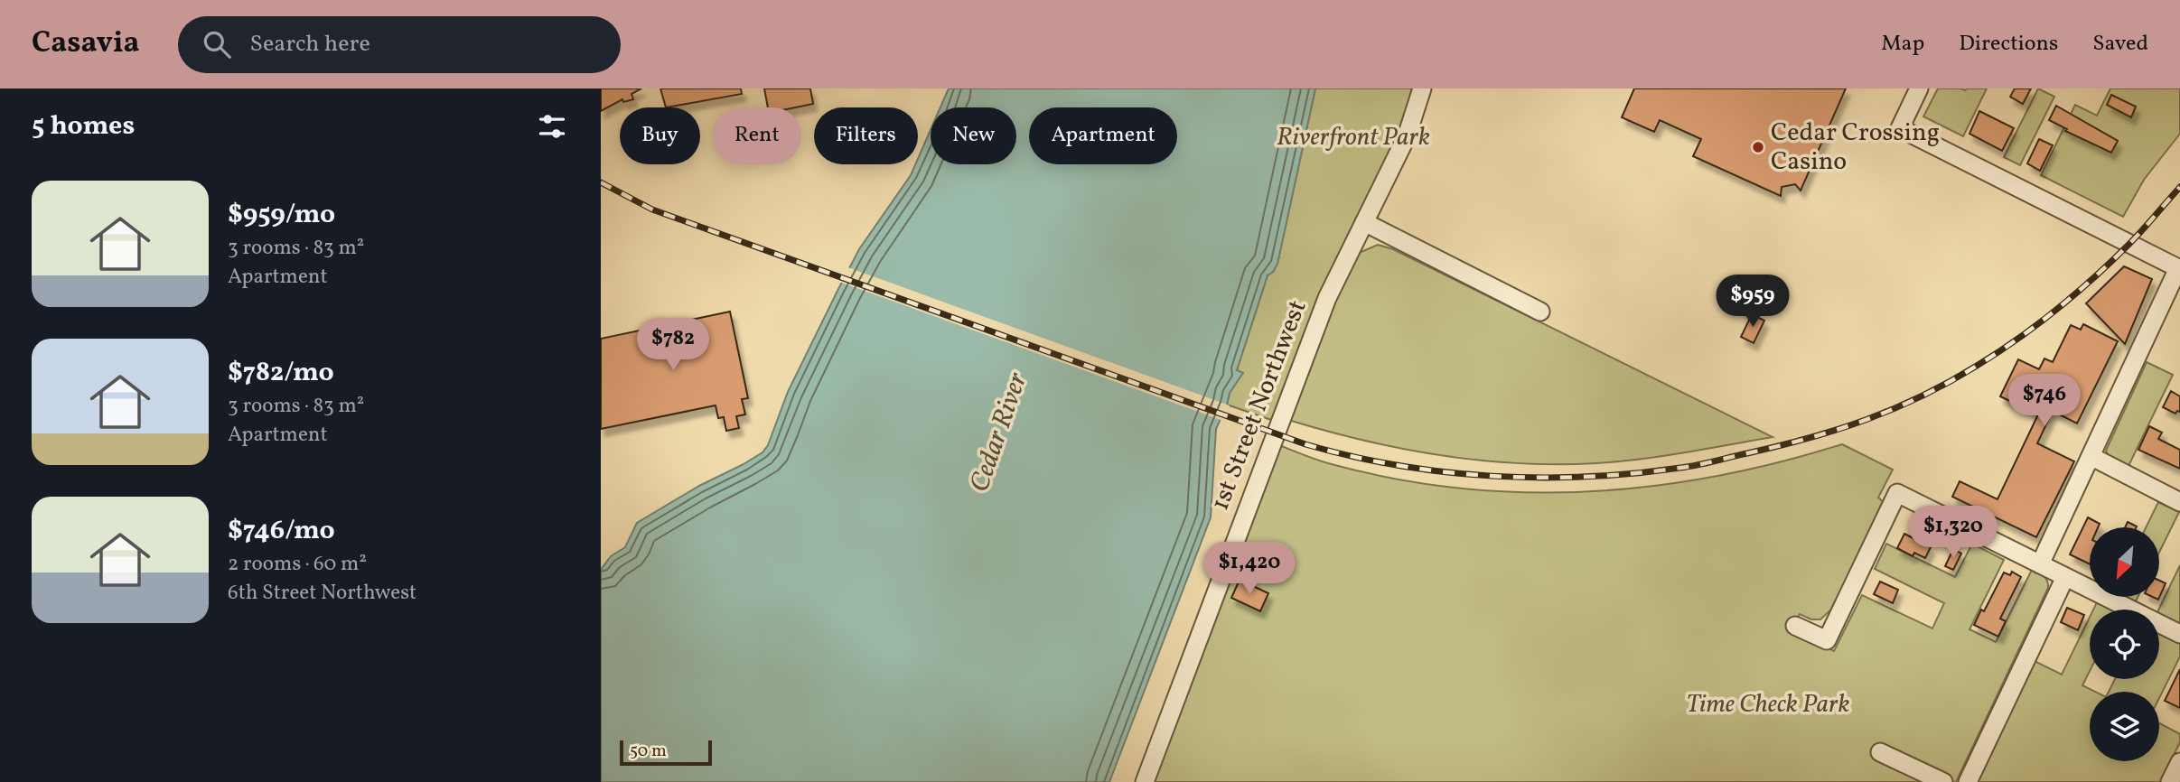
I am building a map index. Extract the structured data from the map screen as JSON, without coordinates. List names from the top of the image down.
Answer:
{
  "streets": {
    "street": ["1st Street Northwest"]
  },
  "water": ["Cedar River"],
  "parks": ["Riverfront Park", "Time Check Park"],
  "places": ["Cedar Crossing Casino"],
  "scale_bar": "50 m",
  "north": "bottom left",
  "page": {
    "header": "Casavia",
    "search": "Search here",
    "nav": ["Map", "Directions", "Saved"],
    "heading": "5 homes",
    "chip": [
      "Buy",
      "Rent",
      "Filters",
      "New",
      "Apartment"
    ],
    "list": [
      {
        "name": "$959/mo",
        "note": "3 rooms · 83 m² · Apartment"
      },
      {
        "name": "$782/mo",
        "note": "3 rooms · 83 m² · Apartment"
      },
      {
        "name": "$746/mo",
        "note": "2 rooms · 60 m² · 6th Street Northwest"
      }
    ],
    "price": [
      "$959",
      "$782",
      "$746",
      "$1,320",
      "$1,420"
    ],
    "scale": "50 m"
  }
}
